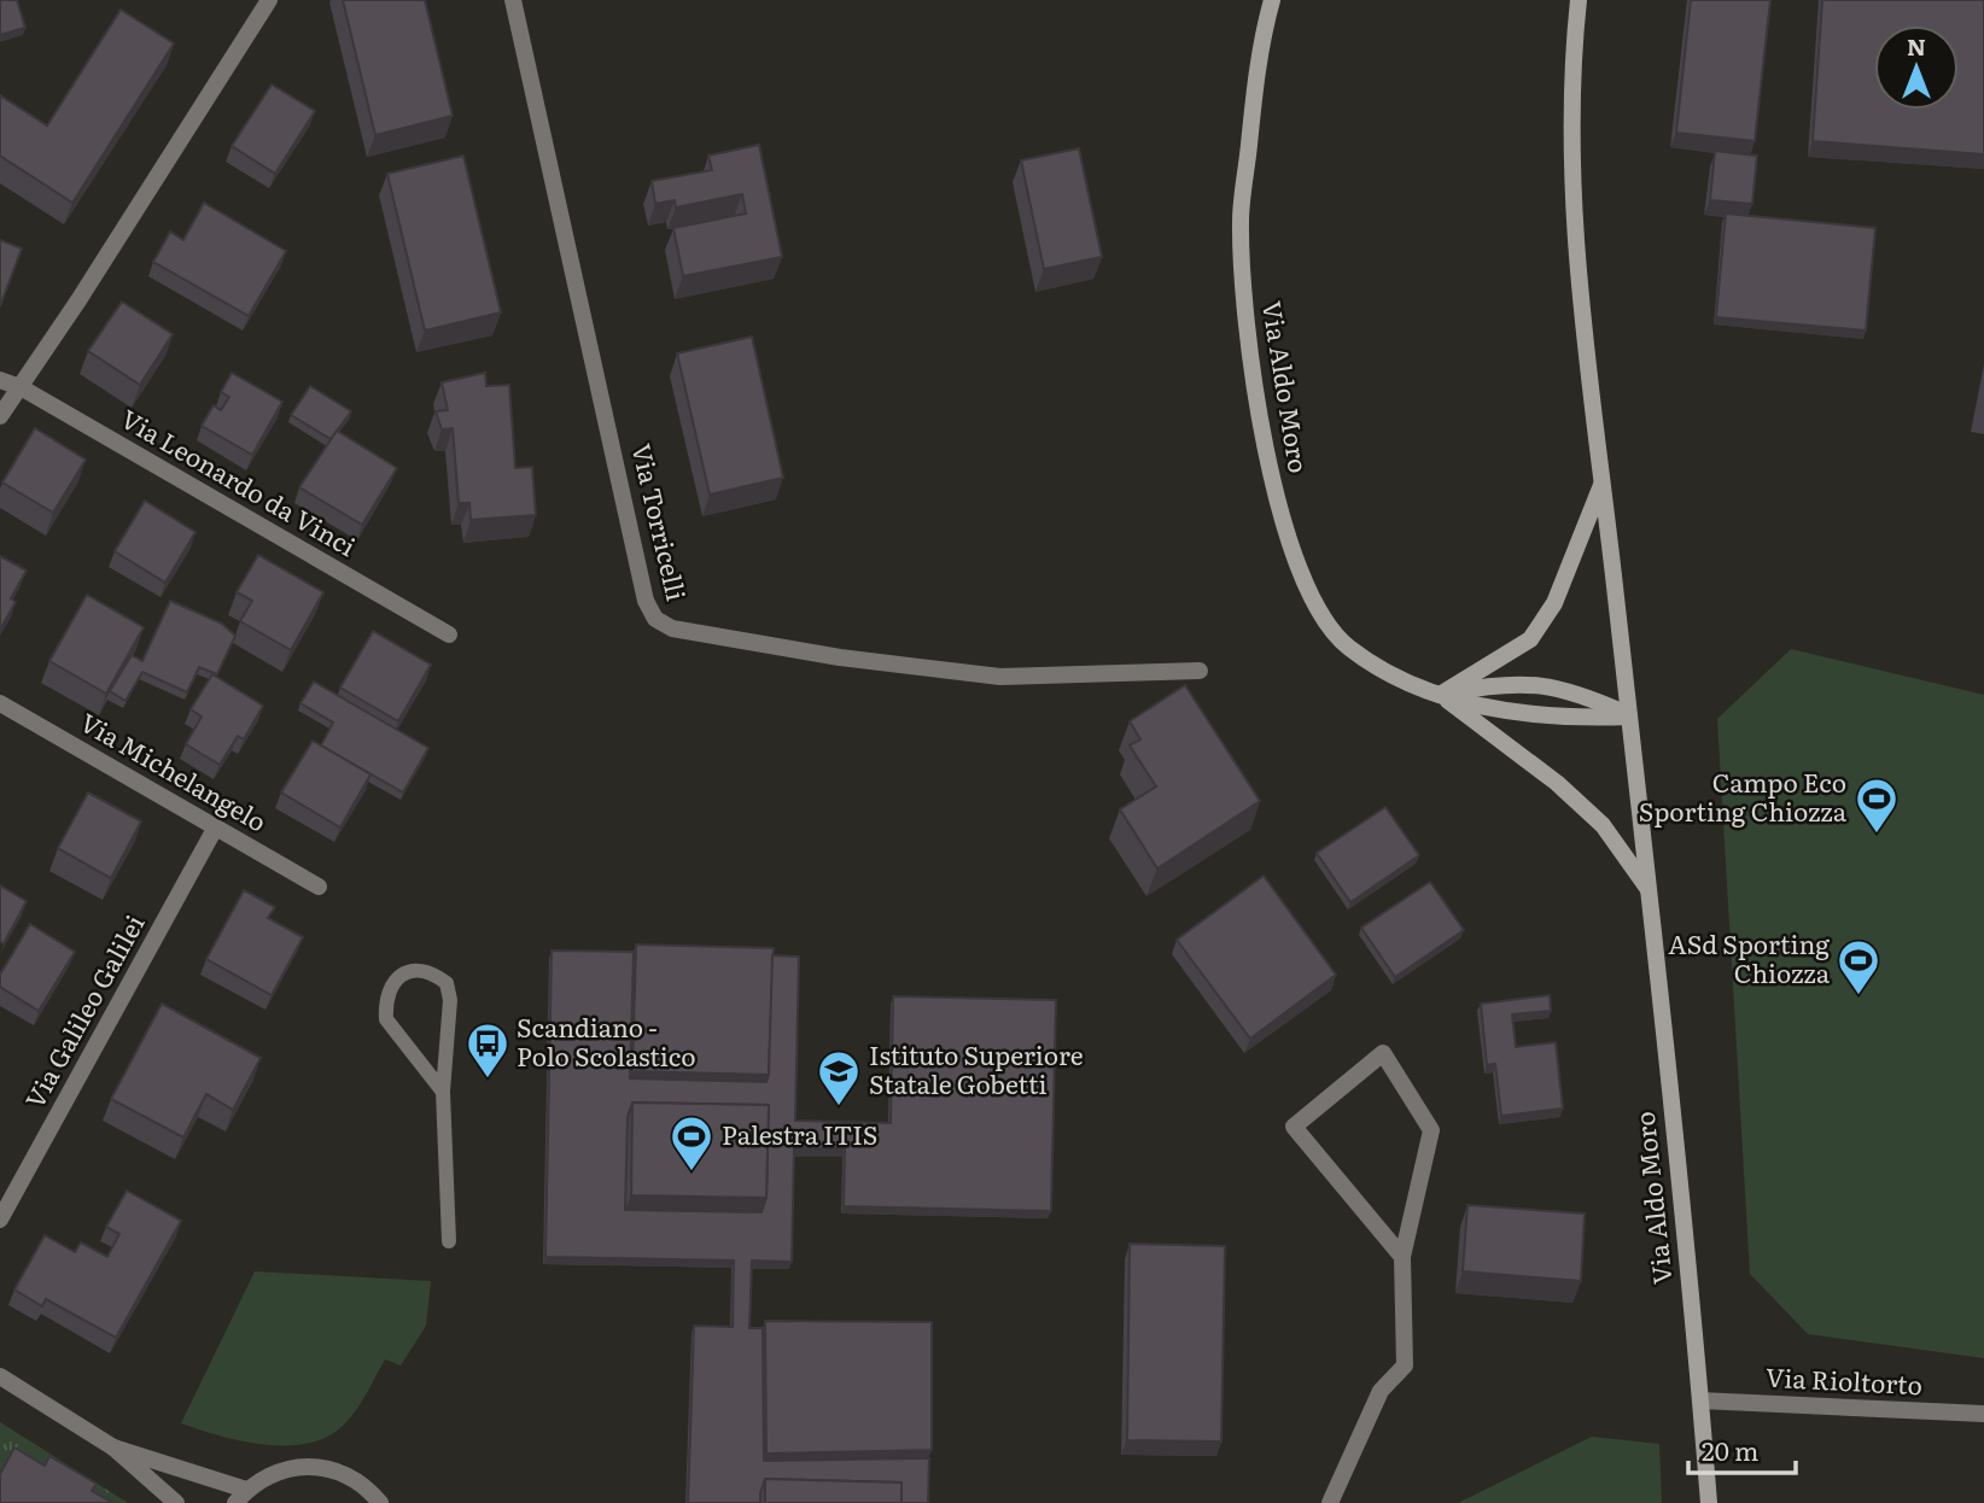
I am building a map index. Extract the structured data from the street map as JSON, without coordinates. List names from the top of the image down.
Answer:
{
  "streets": {
    "main road": ["Via Aldo Moro"],
    "street": [
      "Via Leonardo da Vinci",
      "Via Torricelli",
      "Via Michelangelo",
      "Via Galileo Galilei",
      "Via Rioltorto"
    ]
  },
  "crossings": [
    ["Via Aldo Moro", "Via Rioltorto"],
    ["Via Michelangelo", "Via Galileo Galilei"]
  ],
  "places": {
    "sports": ["Campo Eco Sporting Chiozza", "ASd Sporting Chiozza", "Palestra ITIS"],
    "bus stop": ["Scandiano - Polo Scolastico"],
    "school or university": ["Istituto Superiore Statale Gobetti"]
  },
  "scale_bar": "20 m",
  "north": "top"
}
